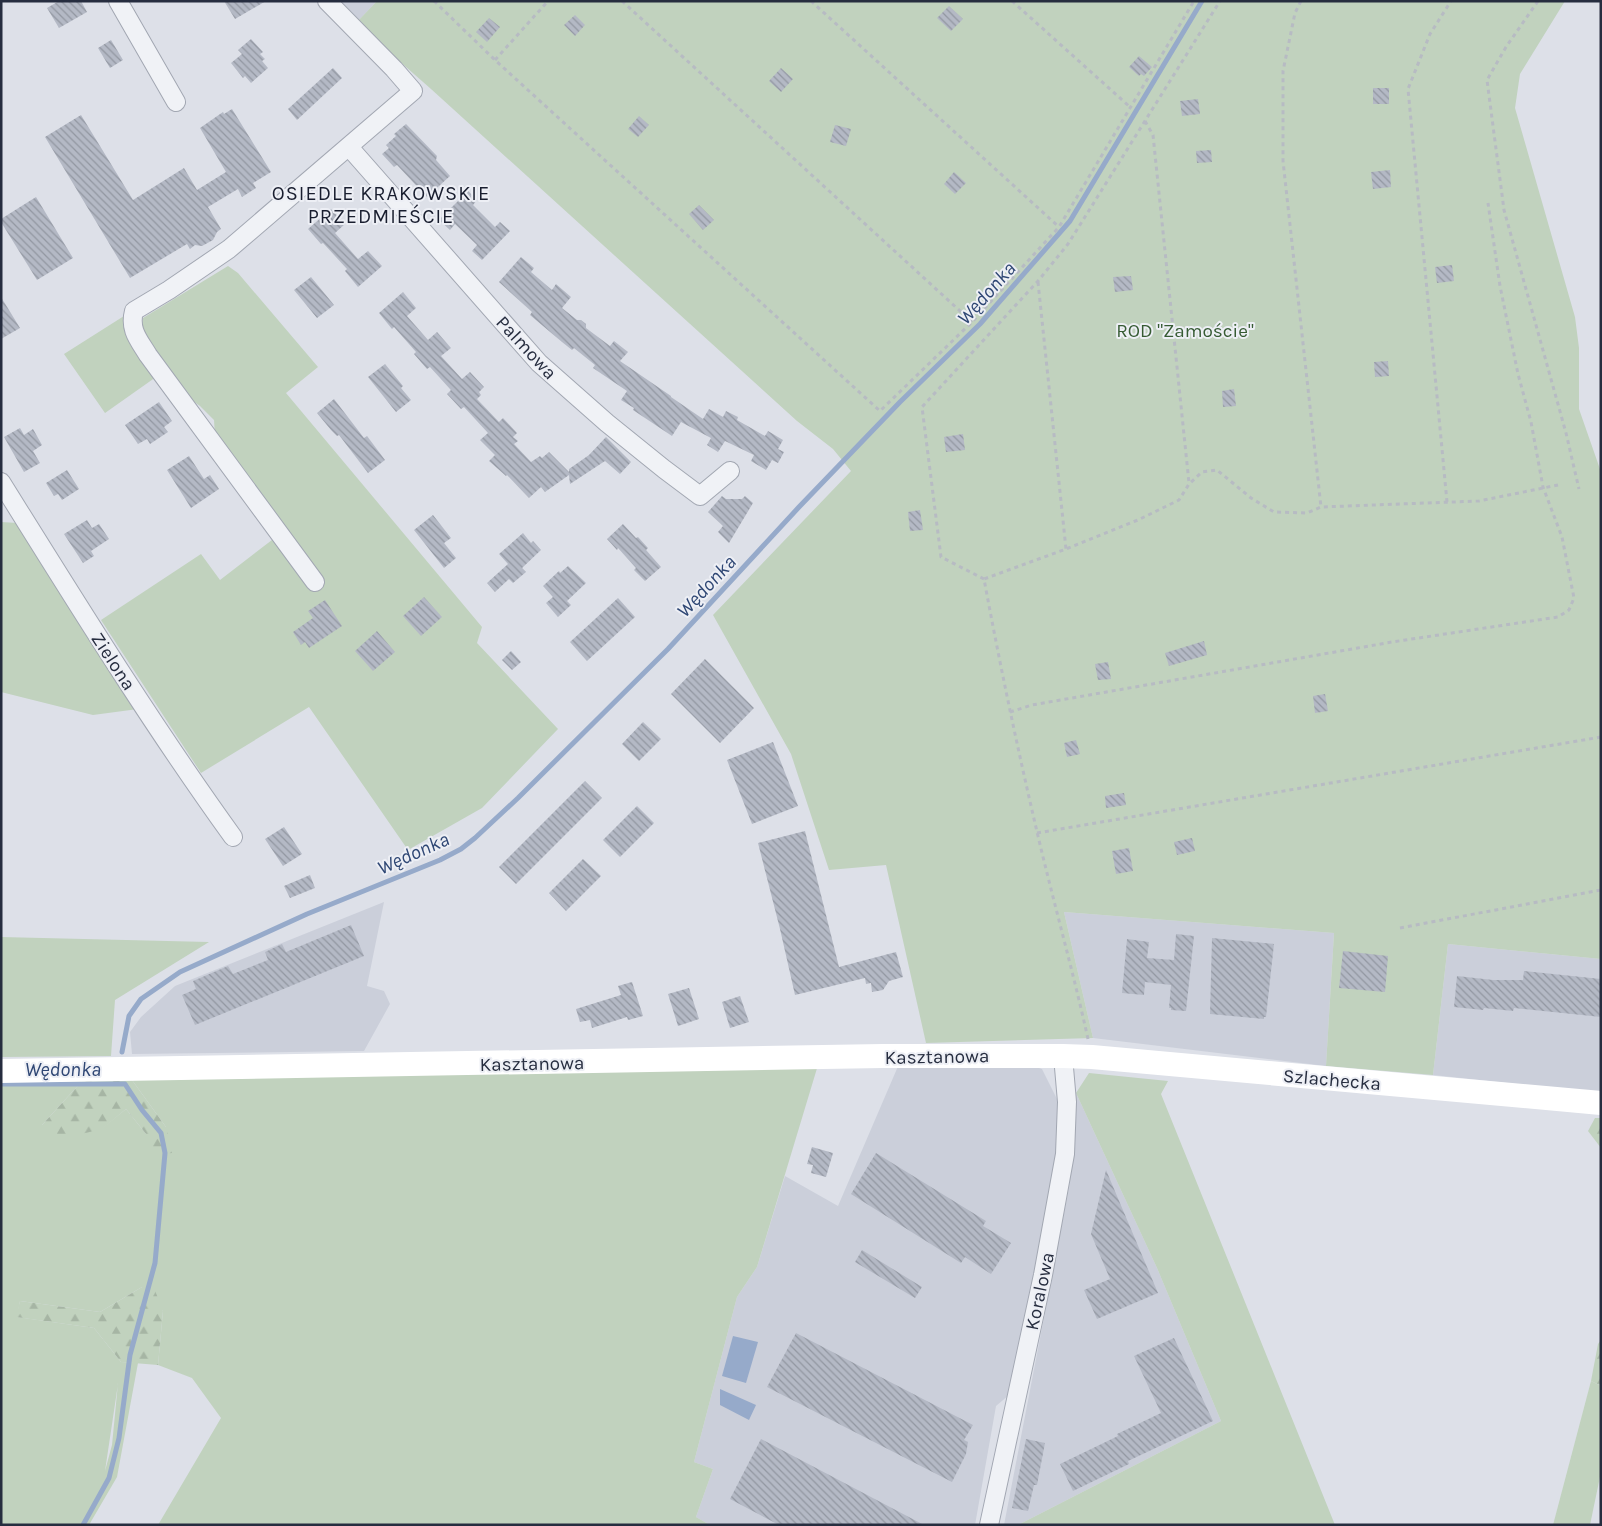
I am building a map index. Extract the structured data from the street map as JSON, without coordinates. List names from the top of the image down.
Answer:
{
  "streets": {
    "street": [
      "Palmowa",
      "Zielona",
      "Kasztanowa",
      "Szlachecka",
      "Koralowa"
    ]
  },
  "crossings": [
    ["Kasztanowa", "Szlachecka"],
    ["Kasztanowa", "Koralowa"],
    ["Szlachecka", "Koralowa"]
  ],
  "districts": ["OSIEDLE KRAKOWSKIE PRZEDMIEŚCIE"],
  "water": ["Wędonka"],
  "parks": ["ROD \"Zamoście\""]
}
